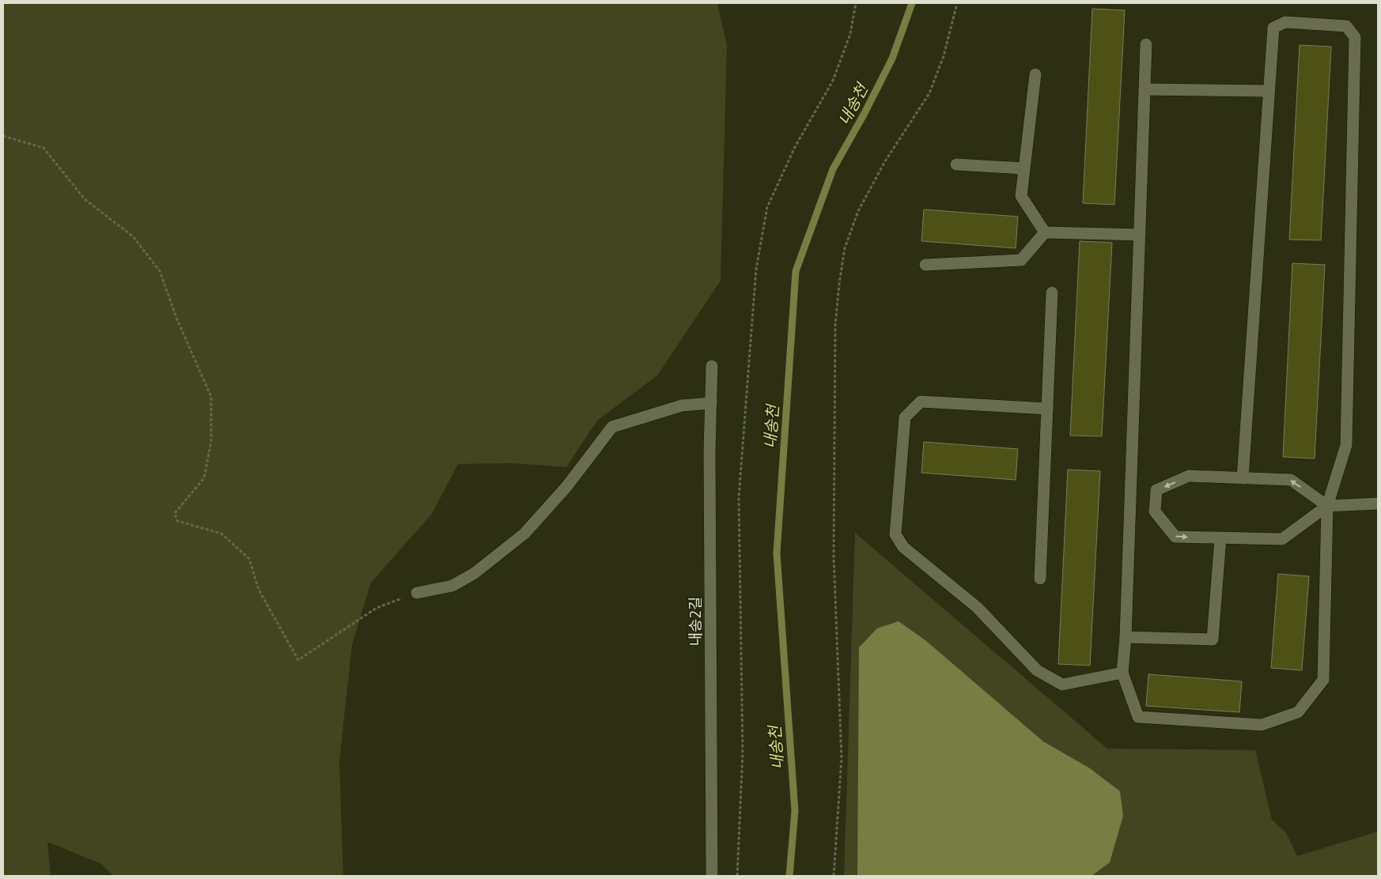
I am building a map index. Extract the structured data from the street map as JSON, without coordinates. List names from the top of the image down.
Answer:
{
  "streets": {
    "street": ["내송2길"]
  },
  "water": ["내송천"]
}
